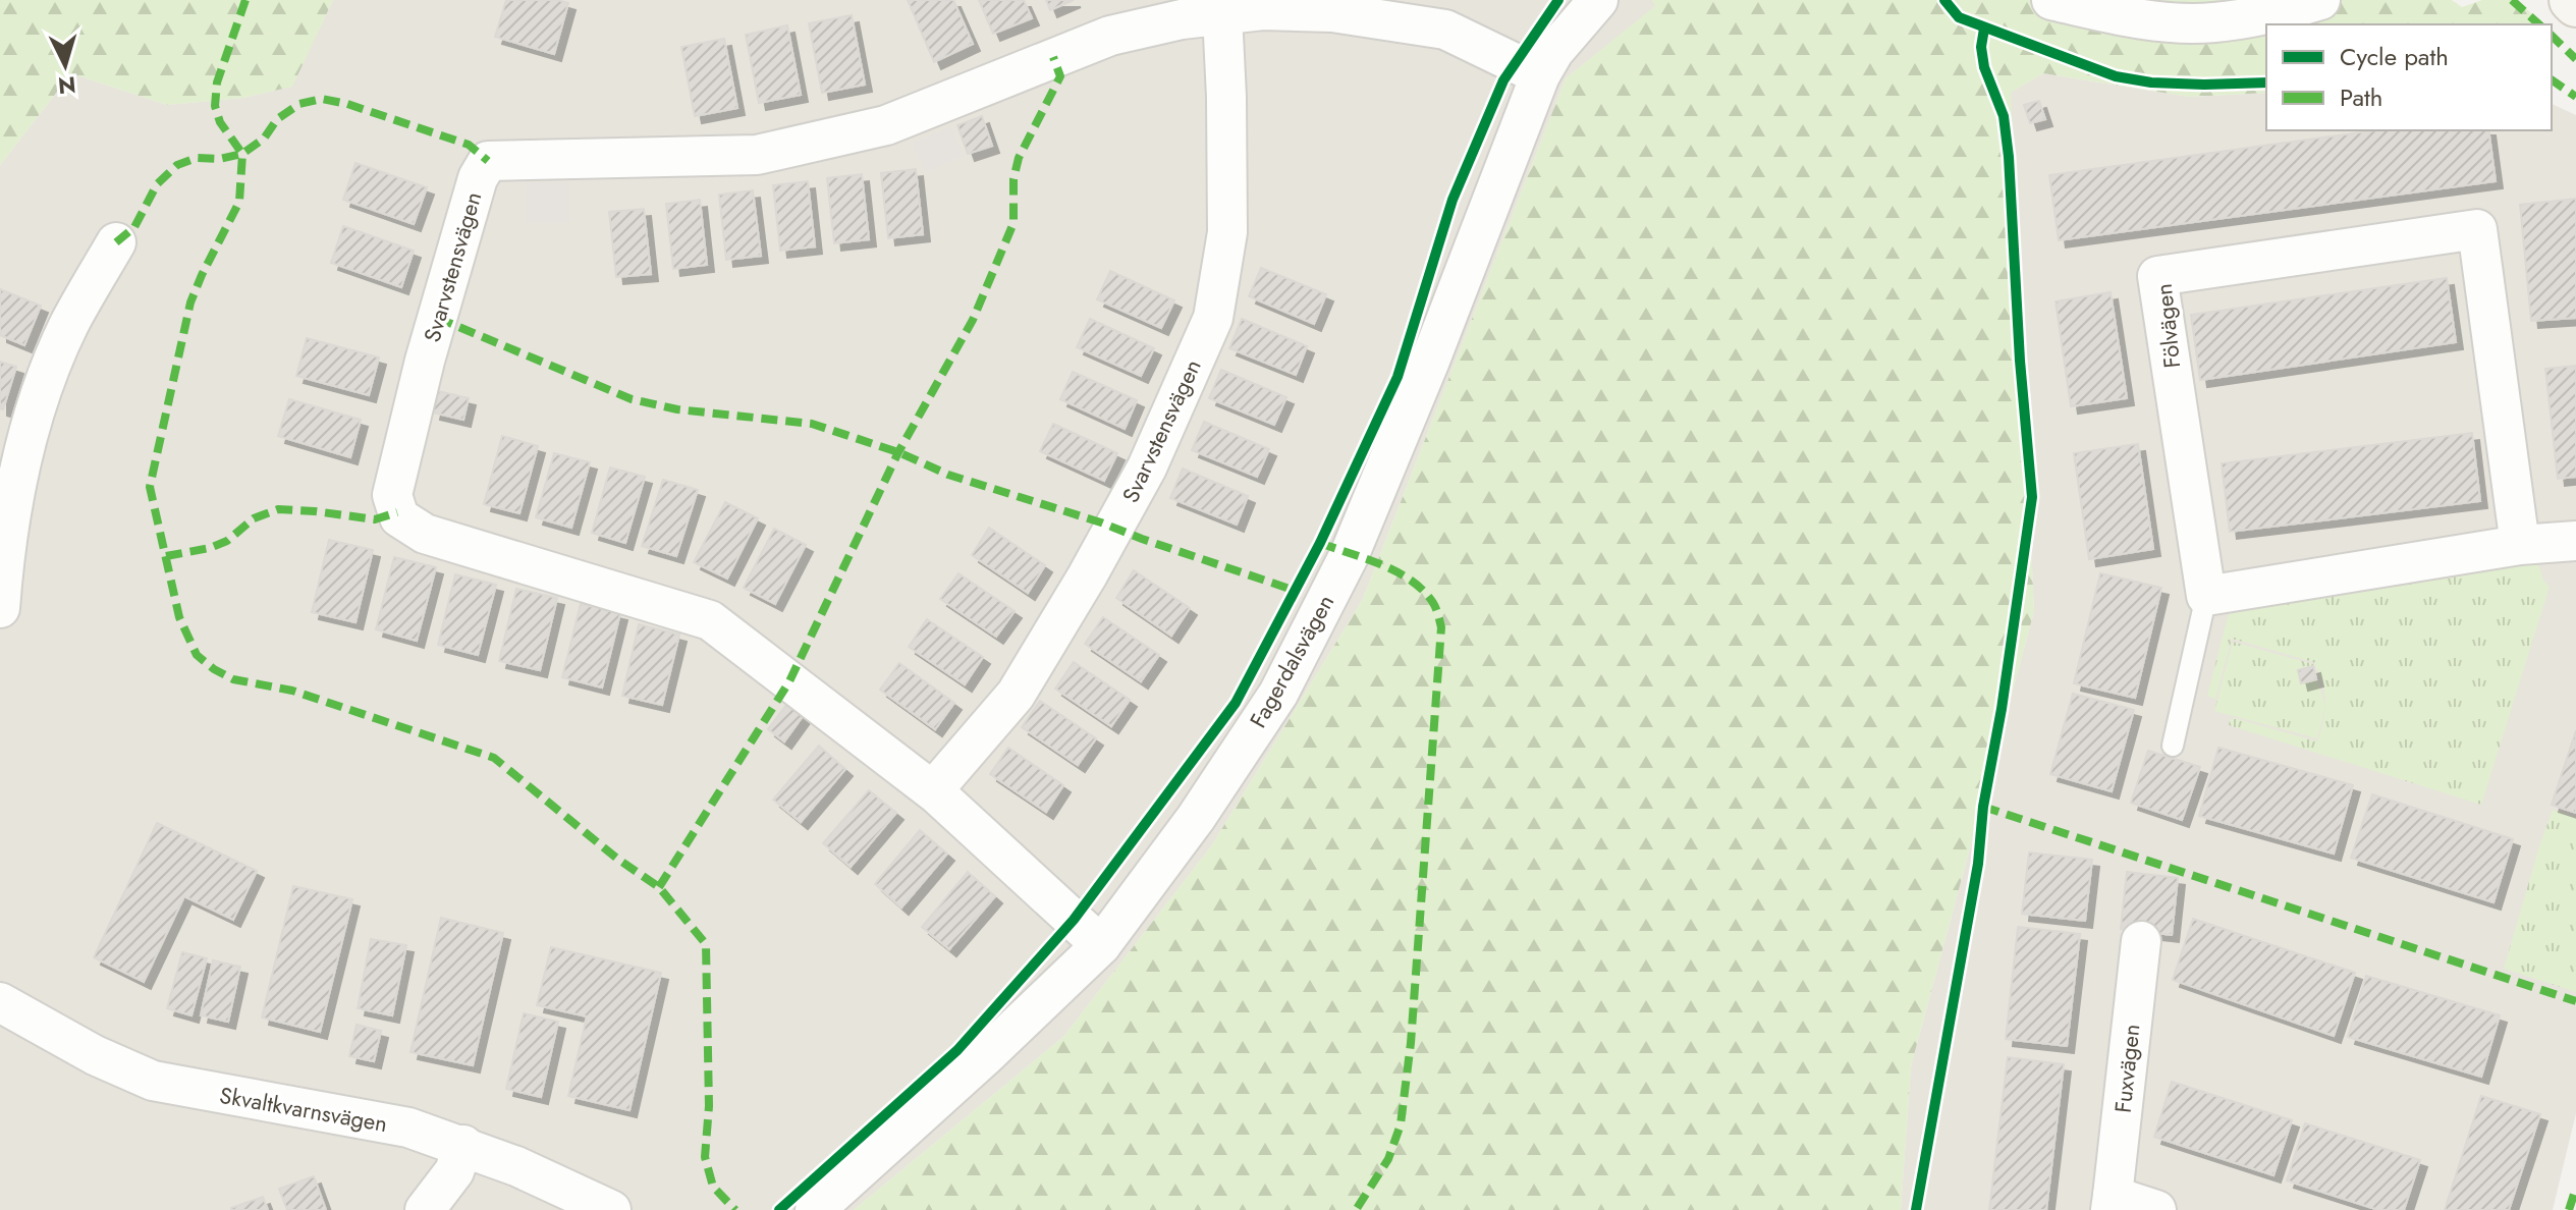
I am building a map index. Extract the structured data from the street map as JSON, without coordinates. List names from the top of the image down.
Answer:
{
  "streets": {
    "street": [
      "Svarvstensvägen",
      "Fölvägen",
      "Fagerdalsvägen",
      "Fuxvägen",
      "Skvaltkvarnsvägen"
    ]
  },
  "crossings": [
    ["Svarvstensvägen", "Fagerdalsvägen"]
  ],
  "legend": ["Cycle path", "Path"],
  "north": "bottom"
}
